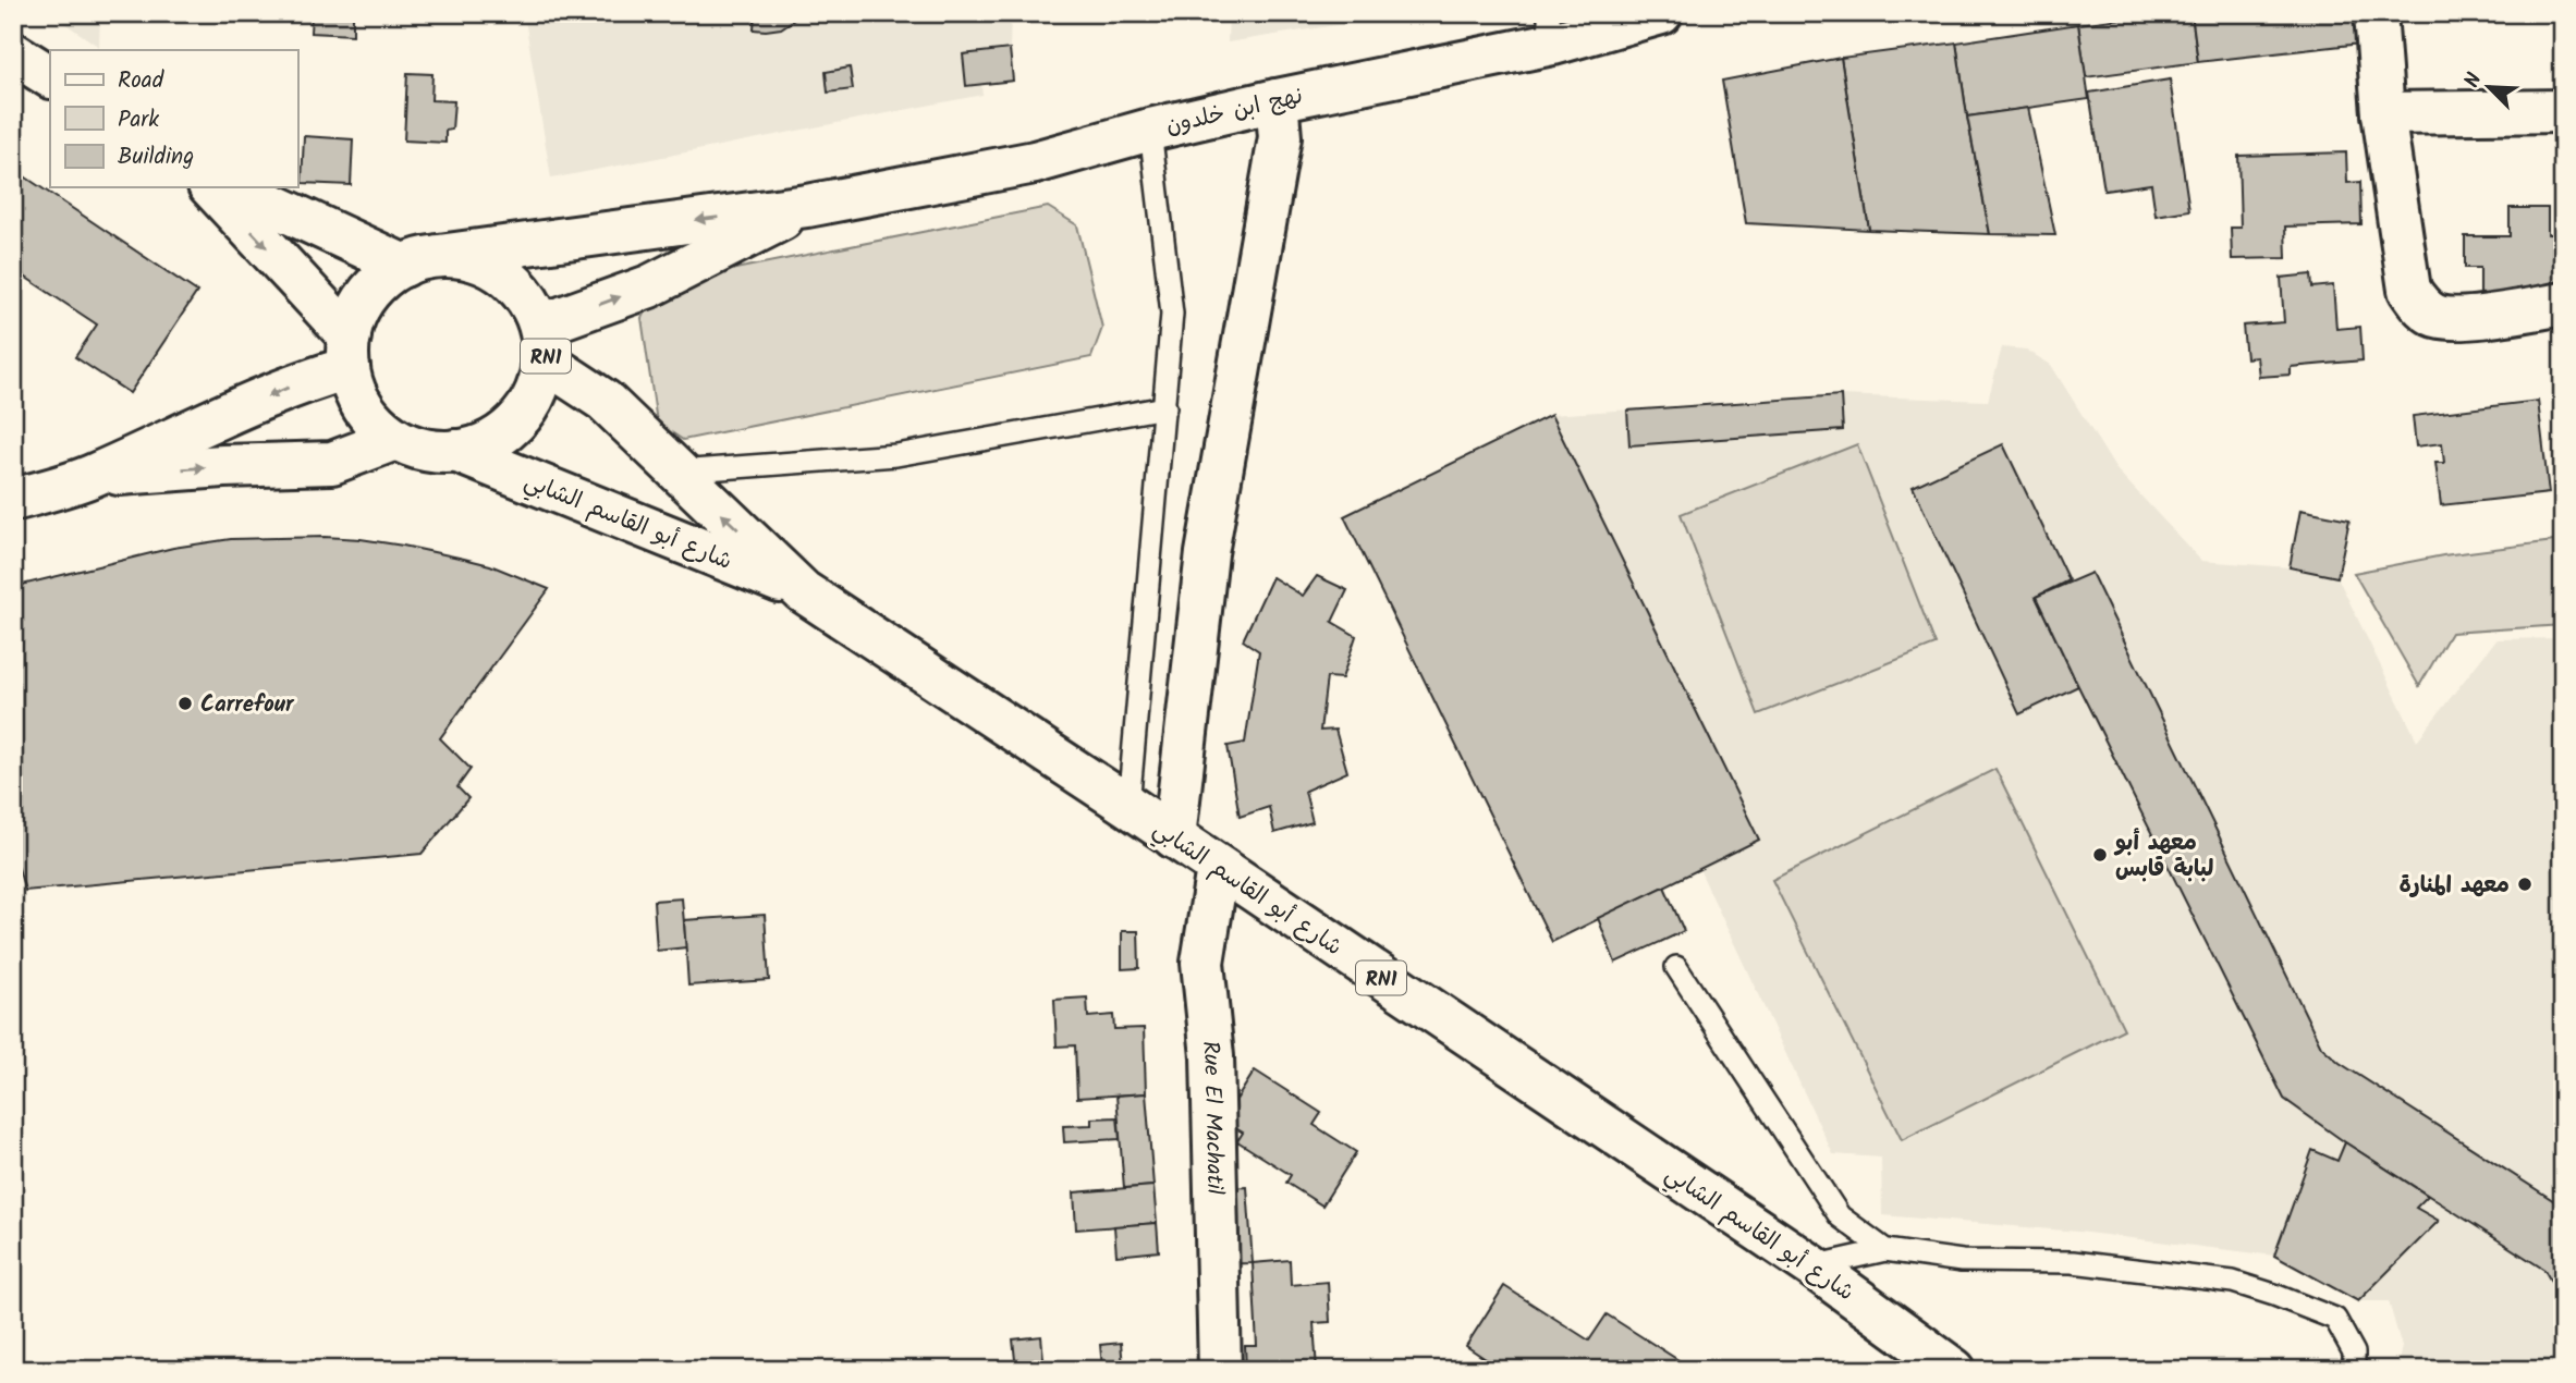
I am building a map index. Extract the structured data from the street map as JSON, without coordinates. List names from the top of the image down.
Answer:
{
  "streets": {
    "street": [
      "نهج ابن خلدون",
      "RN1",
      "شارع أبو القاسم الشابي",
      "Rue El Machatil"
    ]
  },
  "crossings": [
    ["RN1", "شارع أبو القاسم الشابي"],
    ["شارع أبو القاسم الشابي", "Rue El Machatil"]
  ],
  "places": ["Carrefour", "معهد أبو لبابة قابس", "معهد المنارة"],
  "legend": ["Road", "Park", "Building"],
  "north": "top left"
}
